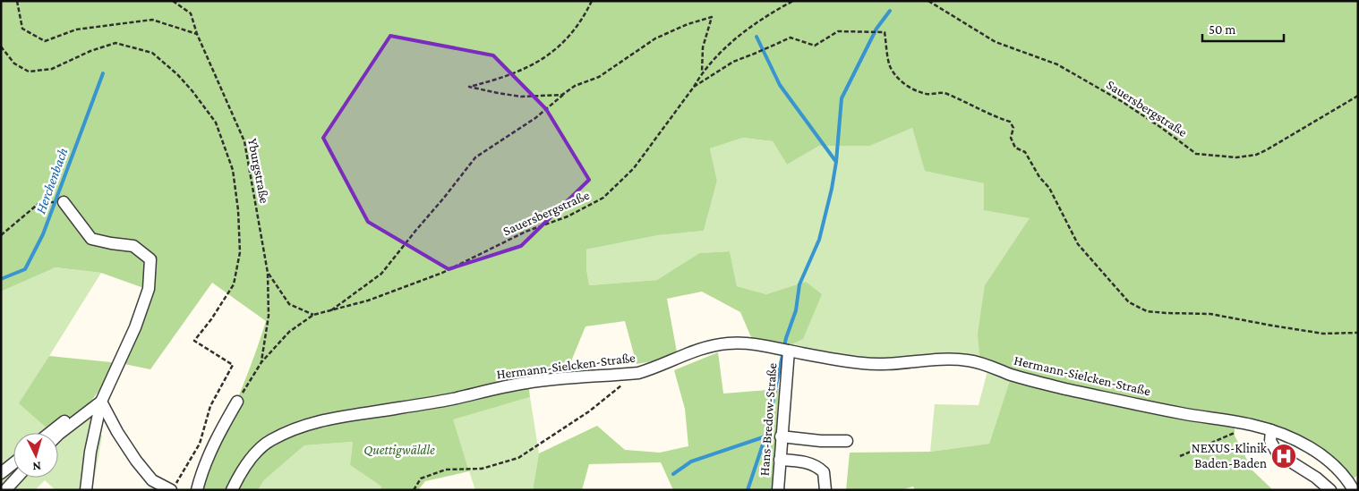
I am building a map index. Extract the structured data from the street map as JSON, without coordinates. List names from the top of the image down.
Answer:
{
  "streets": {
    "street": ["Hermann-Sielcken-Straße", "Hans-Bredow-Straße"],
    "path": ["Sauersbergstraße", "Yburgstraße"]
  },
  "crossings": [
    ["Sauersbergstraße", "Yburgstraße"],
    ["Hermann-Sielcken-Straße", "Hans-Bredow-Straße"]
  ],
  "water": ["Herchenbach"],
  "parks": ["Quettigwäldle"],
  "places": {
    "hospital": ["NEXUS-Klinik Baden-Baden"]
  },
  "scale_bar": "50 m",
  "north": "bottom"
}
